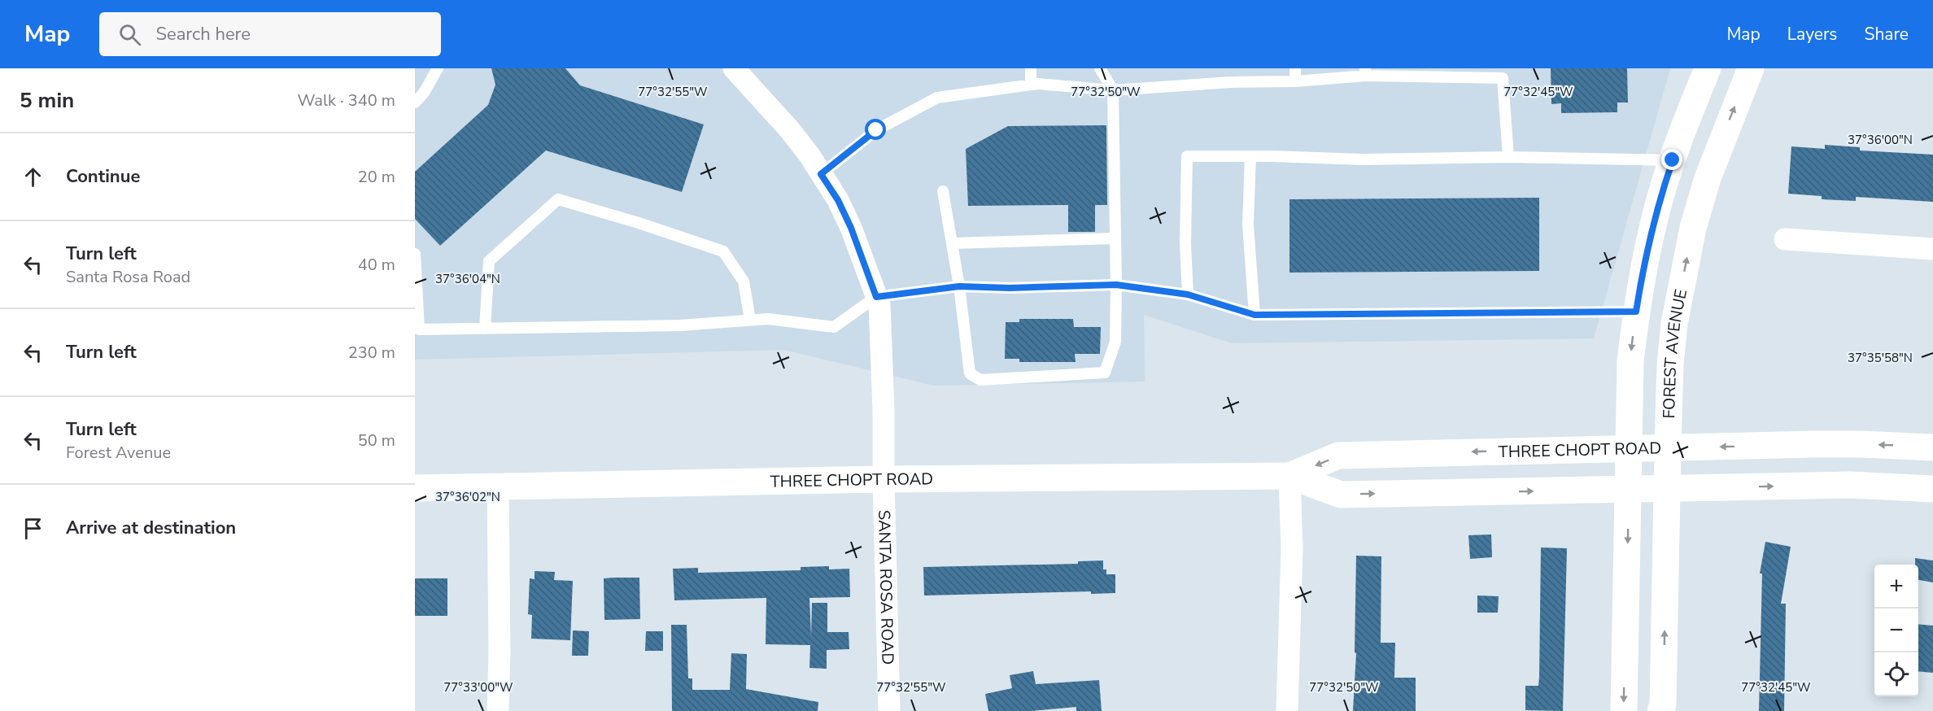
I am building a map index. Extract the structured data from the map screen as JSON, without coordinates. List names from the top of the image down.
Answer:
{
  "streets": {
    "main road": ["FOREST AVENUE", "THREE CHOPT ROAD"],
    "street": ["SANTA ROSA ROAD"]
  },
  "crossings": [
    ["FOREST AVENUE", "THREE CHOPT ROAD"],
    ["THREE CHOPT ROAD", "SANTA ROSA ROAD"]
  ],
  "page": {
    "header": "Map",
    "search": "Search here",
    "nav": ["Map", "Layers", "Share"],
    "heading": ["5 min", "Walk · 340 m"],
    "list": [
      ["Continue", "20 m"],
      ["Turn left", "Santa Rosa Road", "40 m"],
      ["Turn left", "230 m"],
      ["Turn left", "Forest Avenue", "50 m"],
      "Arrive at destination"
    ],
    "map_buttons": ["+", "−"]
  },
  "coordinates": [
    "77°32'55\"W",
    "77°32'50\"W",
    "77°32'45\"W",
    "37°36'00\"N",
    "37°36'04\"N",
    "37°35'58\"N",
    "37°36'02\"N",
    "77°33'00\"W"
  ]
}
